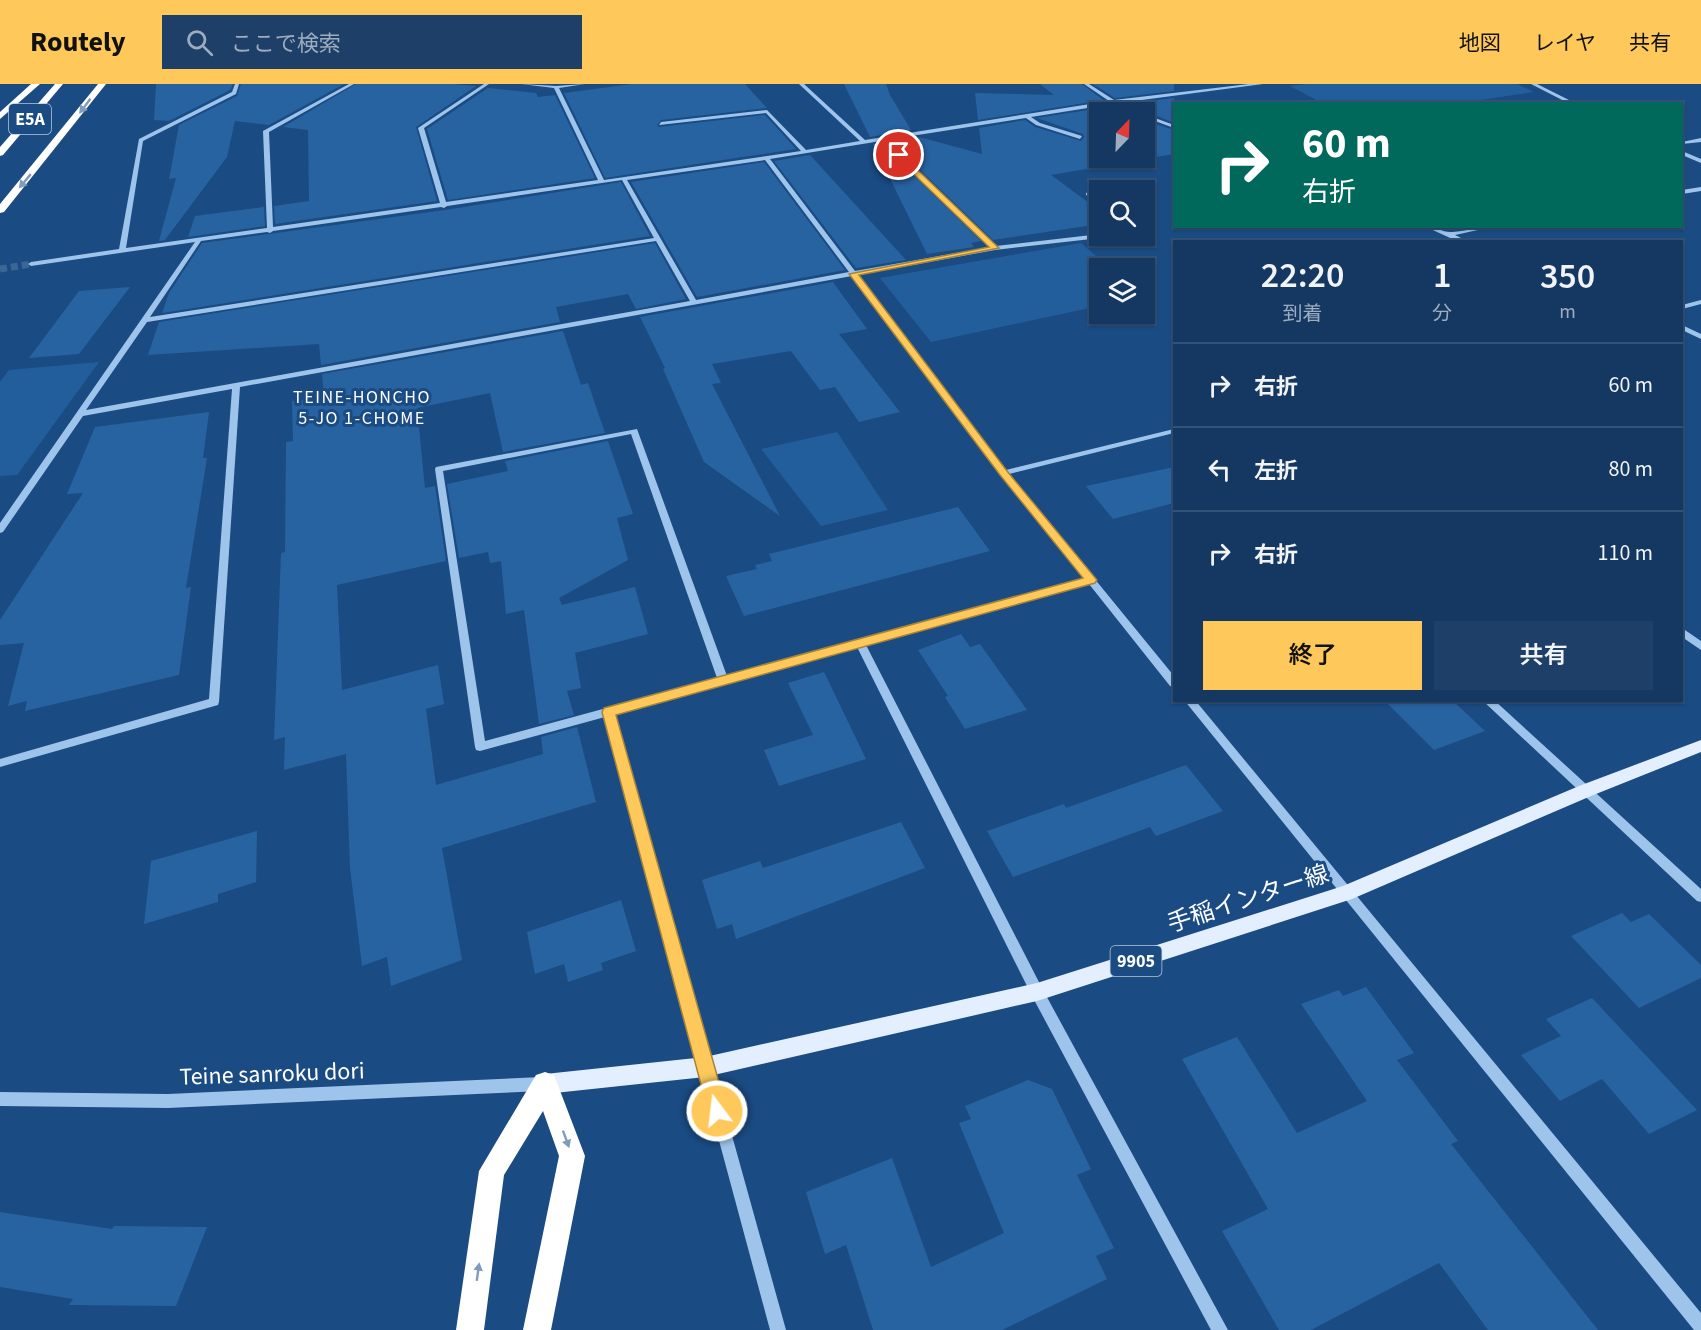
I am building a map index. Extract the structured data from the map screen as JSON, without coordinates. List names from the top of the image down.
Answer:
{
  "streets": {
    "highway": ["E5A"],
    "main road": ["手稲インター線", "9905"],
    "street": ["Teine sanroku dori"]
  },
  "crossings": [
    ["手稲インター線", "Teine sanroku dori"]
  ],
  "districts": ["TEINE-HONCHO 5-JO 1-CHOME"],
  "north": "top right",
  "page": {
    "header": "Routely",
    "search": "ここで検索",
    "nav": ["地図", "レイヤ", "共有"],
    "turn": ["60 m", "右折"],
    "eta": [
      "22:20",
      "到着",
      "1",
      "分",
      "350",
      "m"
    ],
    "list": [
      {
        "name": "右折",
        "value": "60 m"
      },
      {
        "name": "左折",
        "value": "80 m"
      },
      {
        "name": "右折",
        "value": "110 m"
      }
    ],
    "buttons": ["終了", "共有"]
  }
}
